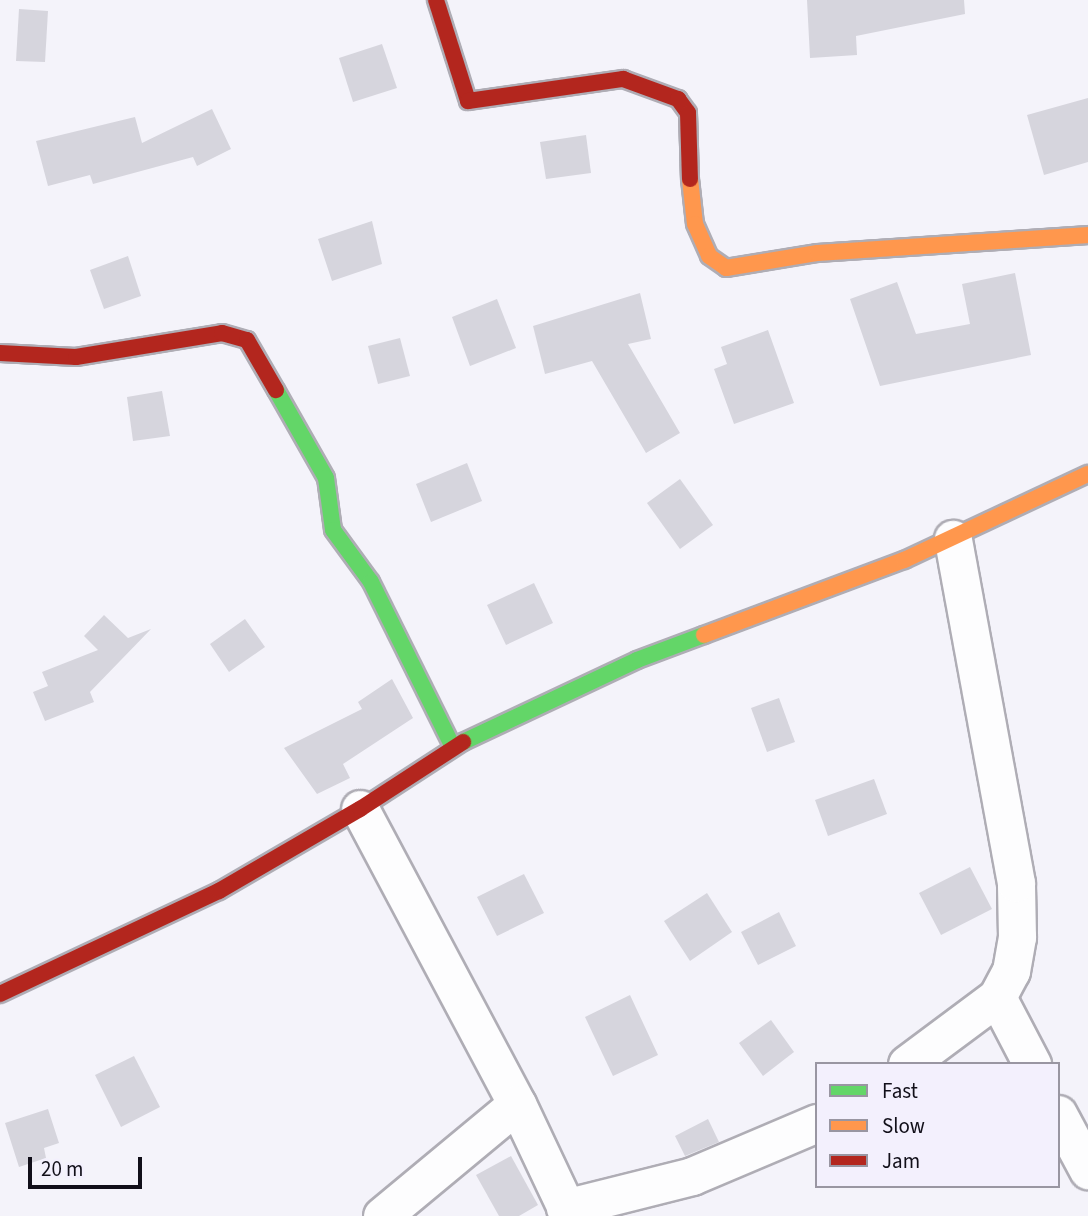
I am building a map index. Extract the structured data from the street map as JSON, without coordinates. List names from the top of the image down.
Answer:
{
  "legend": ["Fast", "Slow", "Jam"],
  "scale_bar": "20 m"
}
